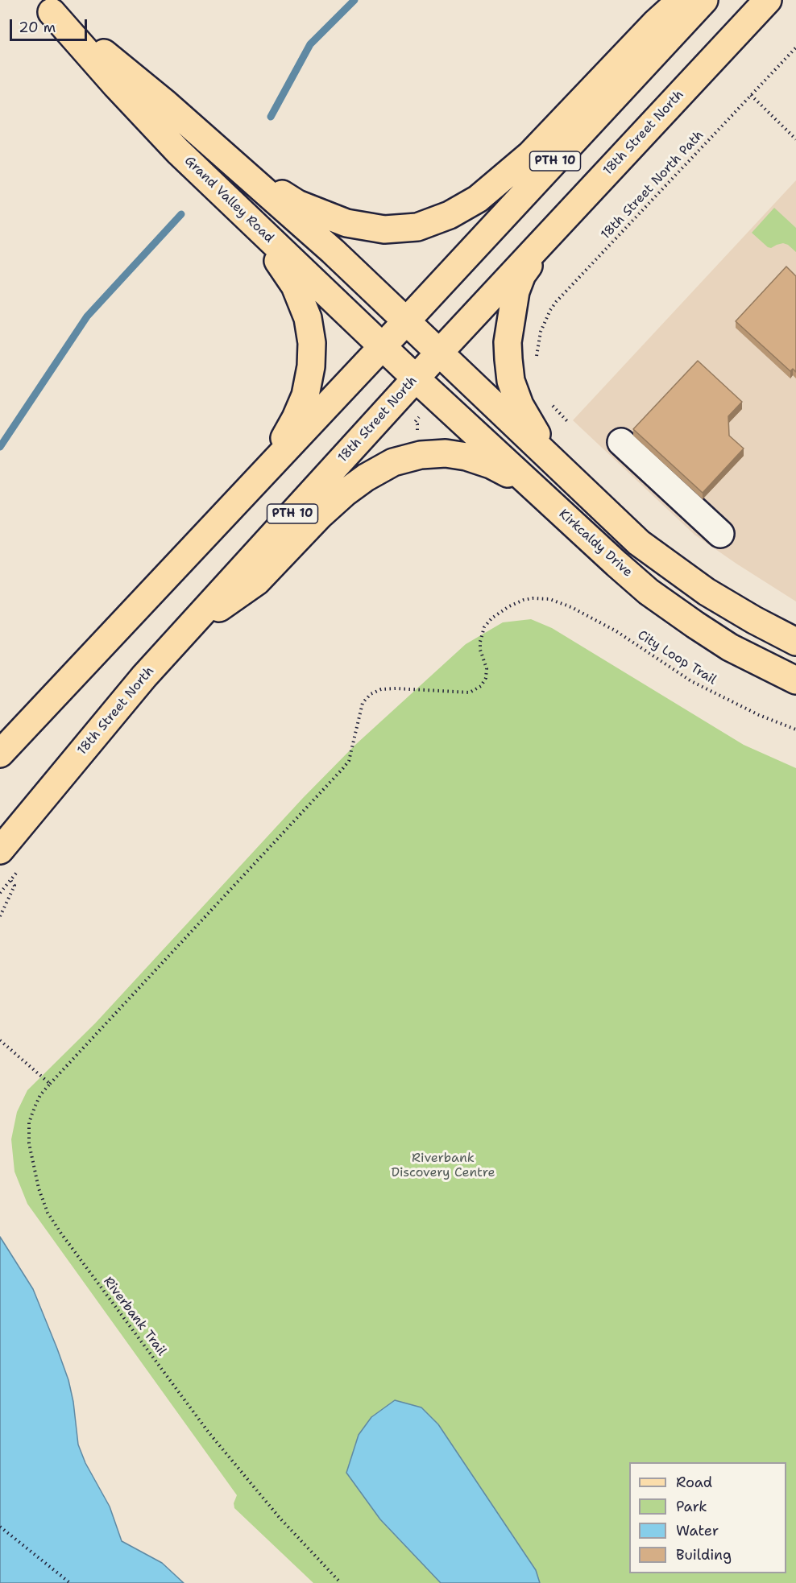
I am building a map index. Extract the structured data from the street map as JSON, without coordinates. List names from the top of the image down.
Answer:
{
  "streets": {
    "main road": [
      "18th Street North",
      "PTH 10",
      "Grand Valley Road",
      "Kirkcaldy Drive"
    ],
    "path": ["18th Street North Path", "City Loop Trail", "Riverbank Trail"]
  },
  "crossings": [
    ["18th Street North", "Grand Valley Road"],
    ["18th Street North", "Kirkcaldy Drive"],
    ["PTH 10", "Grand Valley Road"],
    ["Grand Valley Road", "Kirkcaldy Drive"],
    ["City Loop Trail", "Riverbank Trail"]
  ],
  "parks": ["Riverbank Discovery Centre"],
  "legend": [
    "Road",
    "Park",
    "Water",
    "Building"
  ],
  "scale_bar": "20 m"
}
